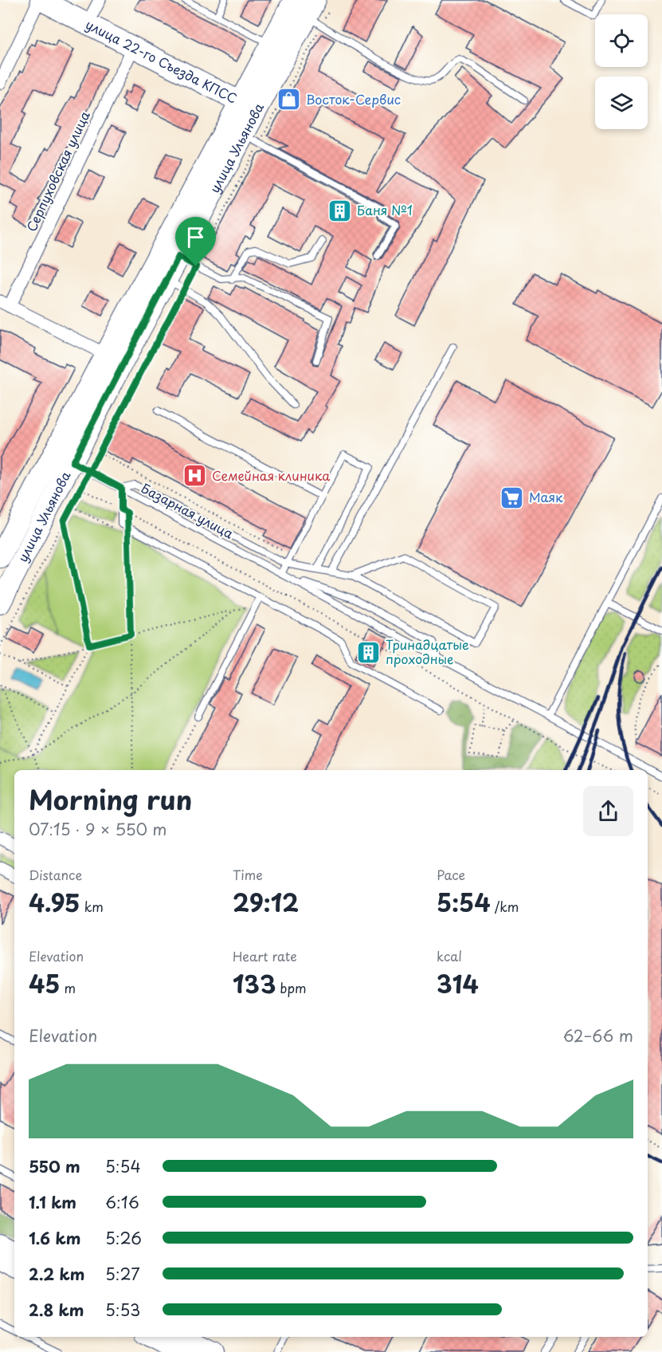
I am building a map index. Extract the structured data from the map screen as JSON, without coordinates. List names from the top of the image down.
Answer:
{
  "streets": {
    "main road": ["улица 22-го Съезда КПСС", "улица Ульянова"],
    "street": ["Серпуховская улица"],
    "lane": ["Базарная улица"]
  },
  "crossings": [
    ["улица 22-го Съезда КПСС", "улица Ульянова"],
    ["улица 22-го Съезда КПСС", "Серпуховская улица"],
    ["улица Ульянова", "Базарная улица"]
  ],
  "places": {
    "shop": ["Восток-Сервис"],
    "building": ["Баня №1", "Тринадцатые проходные"],
    "hospital": ["Семейная клиника"],
    "supermarket": ["Маяк"]
  },
  "page": {
    "heading": ["Morning run", "07:15 · 9 × 550 m"],
    "stats": [
      ["Distance", "4.95 km"],
      ["Time", "29:12"],
      ["Pace", "5:54 /km"],
      ["Elevation", "45 m"],
      ["Heart rate", "133 bpm"],
      ["kcal", "314"]
    ],
    "chart": ["Elevation", "62–66 m"],
    "list": [
      {
        "name": "550 m",
        "note": "5:54"
      },
      {
        "name": "1.1 km",
        "note": "6:16"
      },
      {
        "name": "1.6 km",
        "note": "5:26"
      },
      {
        "name": "2.2 km",
        "note": "5:27"
      },
      {
        "name": "2.8 km",
        "note": "5:53"
      }
    ]
  }
}
